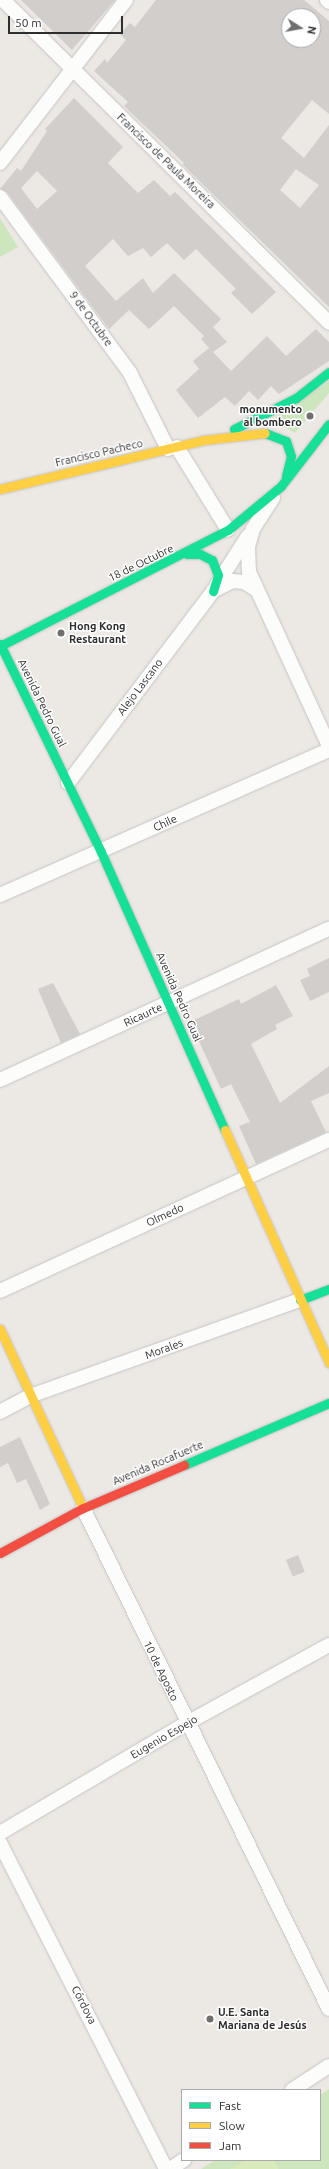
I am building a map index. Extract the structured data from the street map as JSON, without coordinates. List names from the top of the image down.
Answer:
{
  "streets": {
    "main road": [
      "Francisco Pacheco",
      "18 de Octubre",
      "Alejo Lascano",
      "Avenida Pedro Gual",
      "Morales",
      "Avenida Rocafuerte",
      "10 de Agosto"
    ],
    "street": [
      "Francisco de Paula Moreira",
      "9 de Octubre",
      "Chile",
      "Ricaurte",
      "Olmedo",
      "Eugenio Espejo",
      "Córdova"
    ]
  },
  "crossings": [
    ["9 de Octubre", "Francisco Pacheco"],
    ["9 de Octubre", "18 de Octubre"],
    ["18 de Octubre", "Alejo Lascano"],
    ["18 de Octubre", "Avenida Pedro Gual"],
    ["Alejo Lascano", "Avenida Pedro Gual"],
    ["Avenida Pedro Gual", "Chile"],
    ["Avenida Pedro Gual", "Ricaurte"],
    ["Avenida Pedro Gual", "Olmedo"],
    ["Avenida Pedro Gual", "Morales"],
    ["Morales", "10 de Agosto"],
    ["Avenida Rocafuerte", "10 de Agosto"],
    ["10 de Agosto", "Eugenio Espejo"]
  ],
  "places": ["monumento al bombero", "Hong Kong Restaurant", "U.E. Santa Mariana de Jesús"],
  "legend": ["Fast", "Slow", "Jam"],
  "scale_bar": "50 m",
  "north": "right"
}
